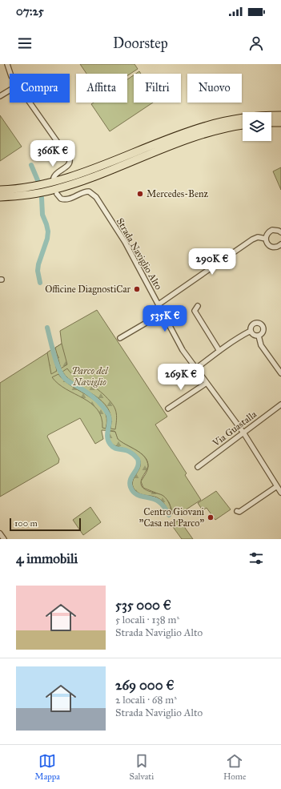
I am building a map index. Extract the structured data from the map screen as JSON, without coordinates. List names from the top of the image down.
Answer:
{
  "streets": {
    "street": ["Strada Naviglio Alto", "Via Guastalla"]
  },
  "crossings": [
    ["Strada Naviglio Alto", "Via Guastalla"]
  ],
  "parks": ["Parco del Naviglio"],
  "places": ["Mercedes-Benz", "Officine DiagnostiCar", "Centro Giovani \"Casa nel Parco\""],
  "scale_bar": "100 m",
  "page": {
    "status": "07:25",
    "header": "Doorstep",
    "chip": [
      "Compra",
      "Affitta",
      "Filtri",
      "Nuovo"
    ],
    "price": [
      "366K €",
      "290K €",
      "535K €",
      "269K €"
    ],
    "scale": "100 m",
    "heading": "4 immobili",
    "list": [
      {
        "name": "535 000 €",
        "note": "5 locali · 138 m² · Strada Naviglio Alto"
      },
      {
        "name": "269 000 €",
        "note": "2 locali · 68 m² · Strada Naviglio Alto"
      }
    ],
    "tabs": ["Mappa", "Salvati", "Home"]
  }
}
